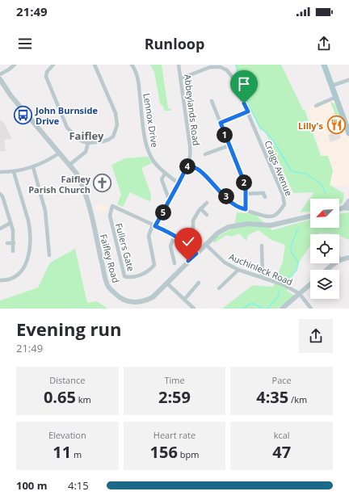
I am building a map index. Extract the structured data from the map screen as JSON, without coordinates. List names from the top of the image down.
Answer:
{
  "streets": {
    "street": [
      "Abbeylands Road",
      "Lennox Drive",
      "Craigs Avenue",
      "Fullers Gate",
      "Faifley Road",
      "Auchinleck Road"
    ]
  },
  "crossings": [
    ["Abbeylands Road", "Lennox Drive"],
    ["Abbeylands Road", "Craigs Avenue"],
    ["Abbeylands Road", "Fullers Gate"],
    ["Faifley Road", "Auchinleck Road"]
  ],
  "districts": ["Faifley"],
  "places": {
    "bus stop": ["John Burnside Drive"],
    "restaurant": ["Lilly's"],
    "church": ["Faifley Parish Church"]
  },
  "north": "bottom left",
  "page": {
    "status": "21:49",
    "header": "Runloop",
    "pins": [
      "1",
      "4",
      "2",
      "3",
      "5"
    ],
    "heading": ["Evening run", "21:49"],
    "stats": [
      ["Distance", "0.65 km"],
      ["Time", "2:59"],
      ["Pace", "4:35 /km"],
      ["Elevation", "11 m"],
      ["Heart rate", "156 bpm"],
      ["kcal", "47"]
    ],
    "list": [
      {
        "name": "100 m",
        "note": "4:15"
      }
    ]
  }
}
